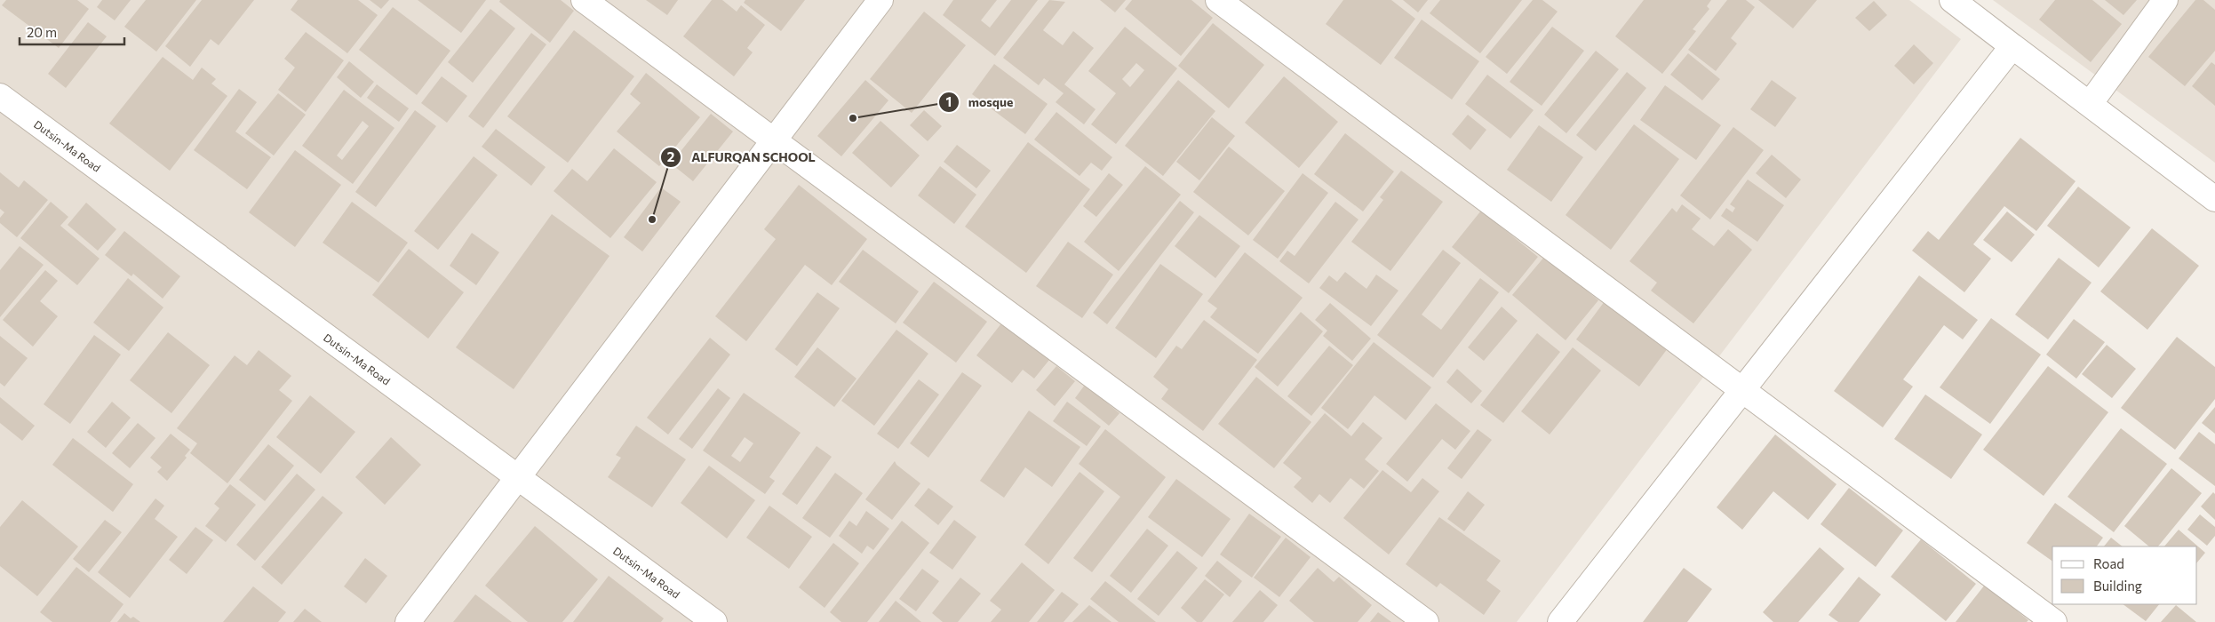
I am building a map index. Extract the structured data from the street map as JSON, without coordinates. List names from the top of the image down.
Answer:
{
  "streets": {
    "street": ["Dutsin-Ma Road"]
  },
  "places": ["mosque", "ALFURQAN SCHOOL"],
  "legend": ["Road", "Building"],
  "scale_bar": "20 m"
}
